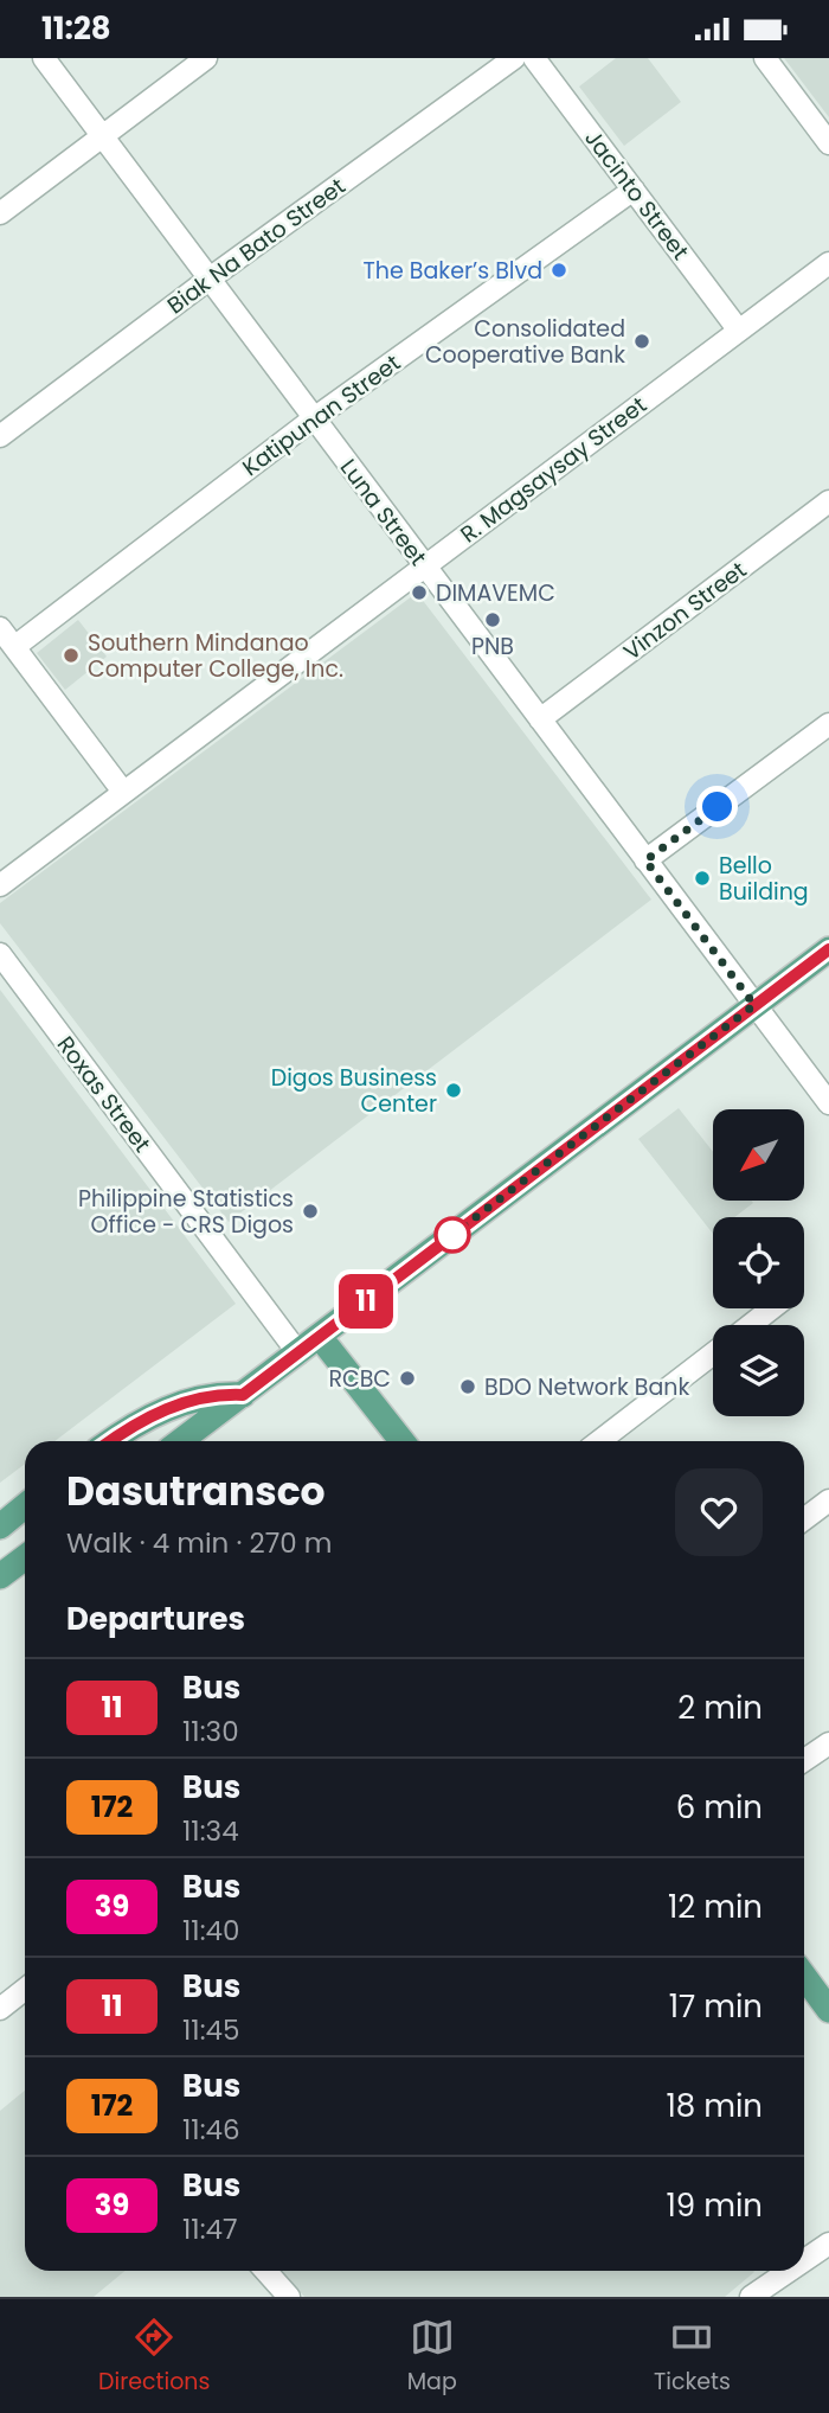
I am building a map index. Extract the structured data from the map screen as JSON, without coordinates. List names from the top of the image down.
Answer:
{
  "streets": {
    "street": [
      "Jacinto Street",
      "Biak Na Bato Street",
      "Katipunan Street",
      "R. Magsaysay Street",
      "Luna Street",
      "Vinzon Street",
      "Roxas Street"
    ]
  },
  "crossings": [
    ["Jacinto Street", "Katipunan Street"],
    ["Jacinto Street", "R. Magsaysay Street"],
    ["Biak Na Bato Street", "Luna Street"],
    ["Katipunan Street", "Luna Street"],
    ["R. Magsaysay Street", "Luna Street"],
    ["Luna Street", "Vinzon Street"]
  ],
  "places": [
    "The Baker’s Blvd",
    "Consolidated Cooperative Bank",
    "DIMAVEMC",
    "PNB",
    "Southern Mindanao Computer College, Inc.",
    "Bello Building",
    "Digos Business Center",
    "Philippine Statistics Office - CRS Digos",
    "RCBC",
    "BDO Network Bank"
  ],
  "lines": ["bus line 11"],
  "north": "bottom left",
  "page": {
    "status": "11:28",
    "on_map": "11",
    "heading": [
      ["Dasutransco", "Walk · 4 min · 270 m"],
      "Departures"
    ],
    "list": [
      {
        "mark": "11",
        "name": "Bus",
        "note": "11:30",
        "value": "2 min"
      },
      {
        "mark": "172",
        "name": "Bus",
        "note": "11:34",
        "value": "6 min"
      },
      {
        "mark": "39",
        "name": "Bus",
        "note": "11:40",
        "value": "12 min"
      },
      {
        "mark": "11",
        "name": "Bus",
        "note": "11:45",
        "value": "17 min"
      },
      {
        "mark": "172",
        "name": "Bus",
        "note": "11:46",
        "value": "18 min"
      },
      {
        "mark": "39",
        "name": "Bus",
        "note": "11:47",
        "value": "19 min"
      }
    ],
    "tabs": ["Directions", "Map", "Tickets"]
  }
}
